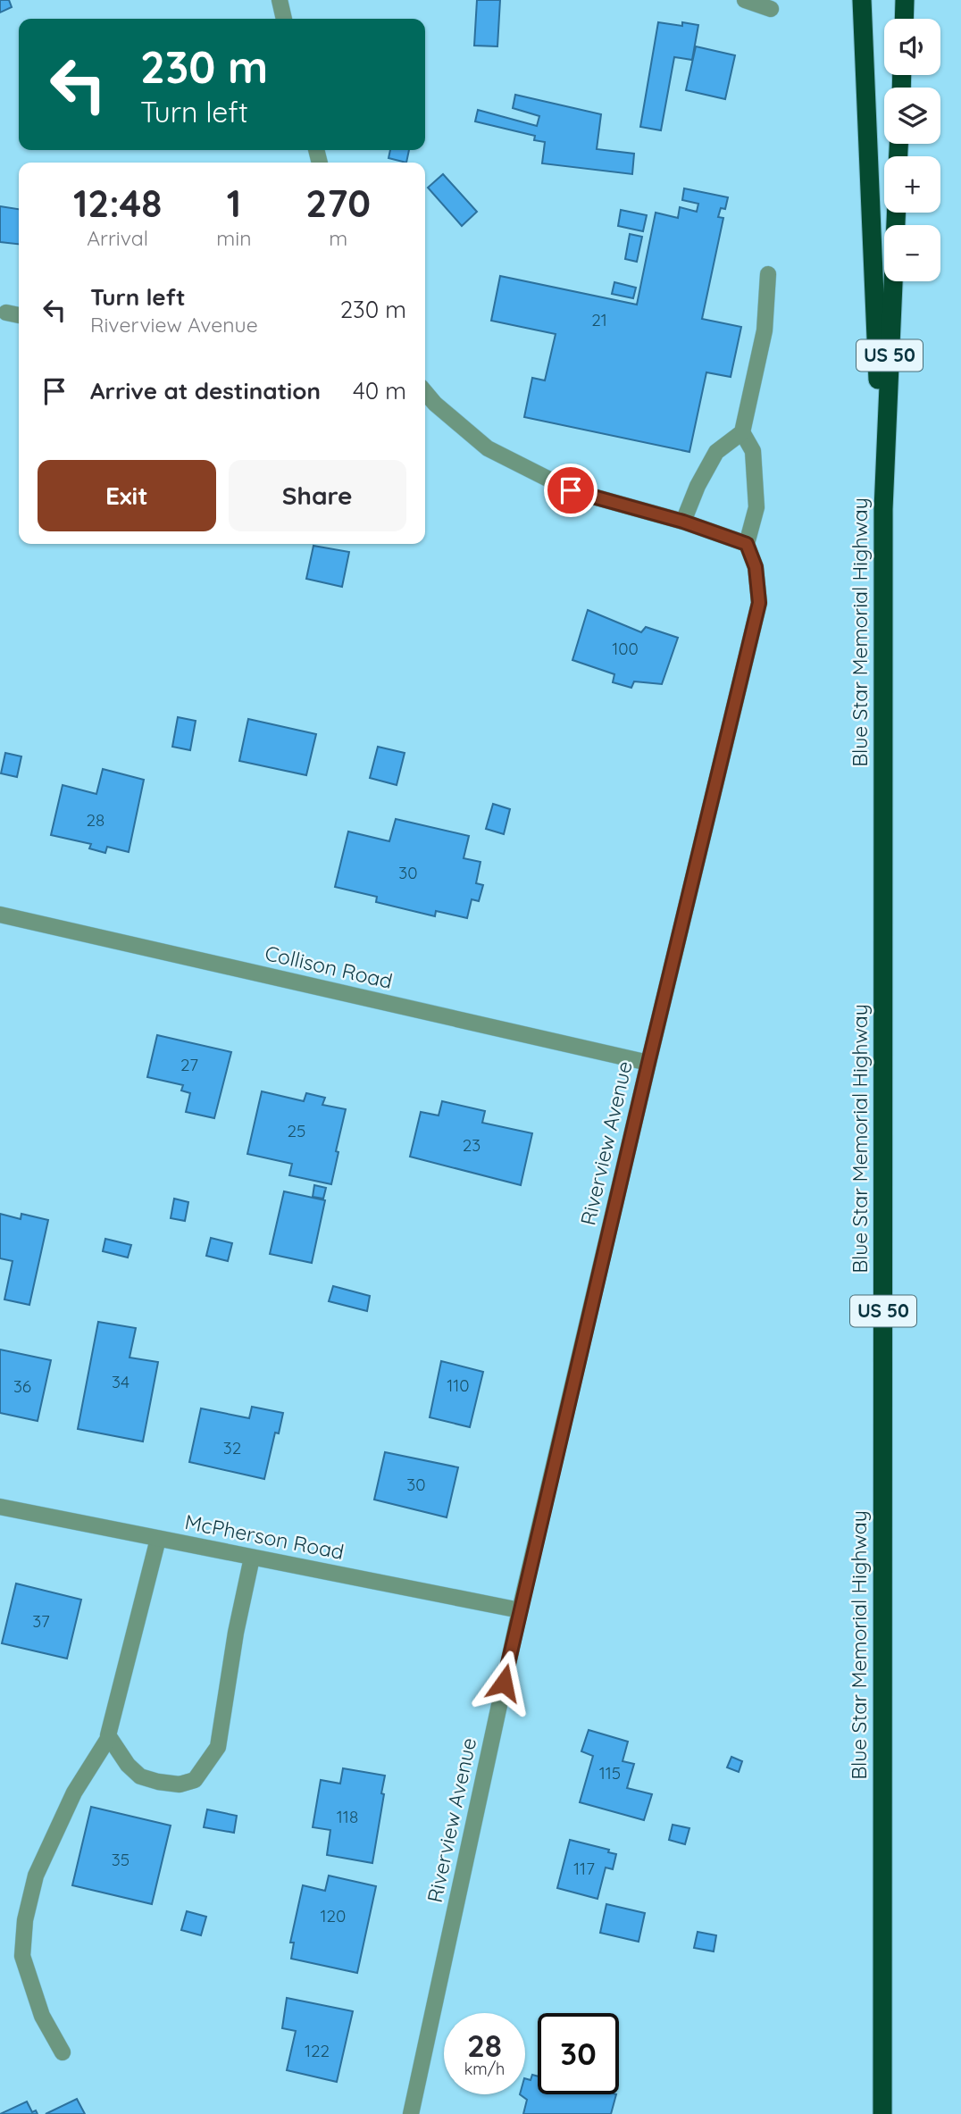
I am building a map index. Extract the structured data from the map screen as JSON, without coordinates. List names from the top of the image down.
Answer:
{
  "streets": {
    "highway": ["US 50", "Blue Star Memorial Highway"],
    "street": ["Collison Road", "Riverview Avenue", "McPherson Road"]
  },
  "crossings": [
    ["Collison Road", "Riverview Avenue"],
    ["Riverview Avenue", "McPherson Road"]
  ],
  "house_numbers": [
    "21",
    "100",
    "28",
    "30",
    "27",
    "25",
    "23",
    "34",
    "110",
    "36",
    "32",
    "30",
    "37",
    "115",
    "118",
    "35",
    "117",
    "120",
    "122"
  ],
  "page": {
    "map_buttons": ["+", "−"],
    "turn": ["230 m", "Turn left"],
    "eta": [
      "12:48",
      "Arrival",
      "1",
      "min",
      "270",
      "m"
    ],
    "list": [
      {
        "name": "Turn left",
        "note": "Riverview Avenue",
        "value": "230 m"
      },
      {
        "name": "Arrive at destination",
        "value": "40 m"
      }
    ],
    "buttons": ["Exit", "Share"],
    "speed": "28 km/h",
    "limit": "30"
  }
}
